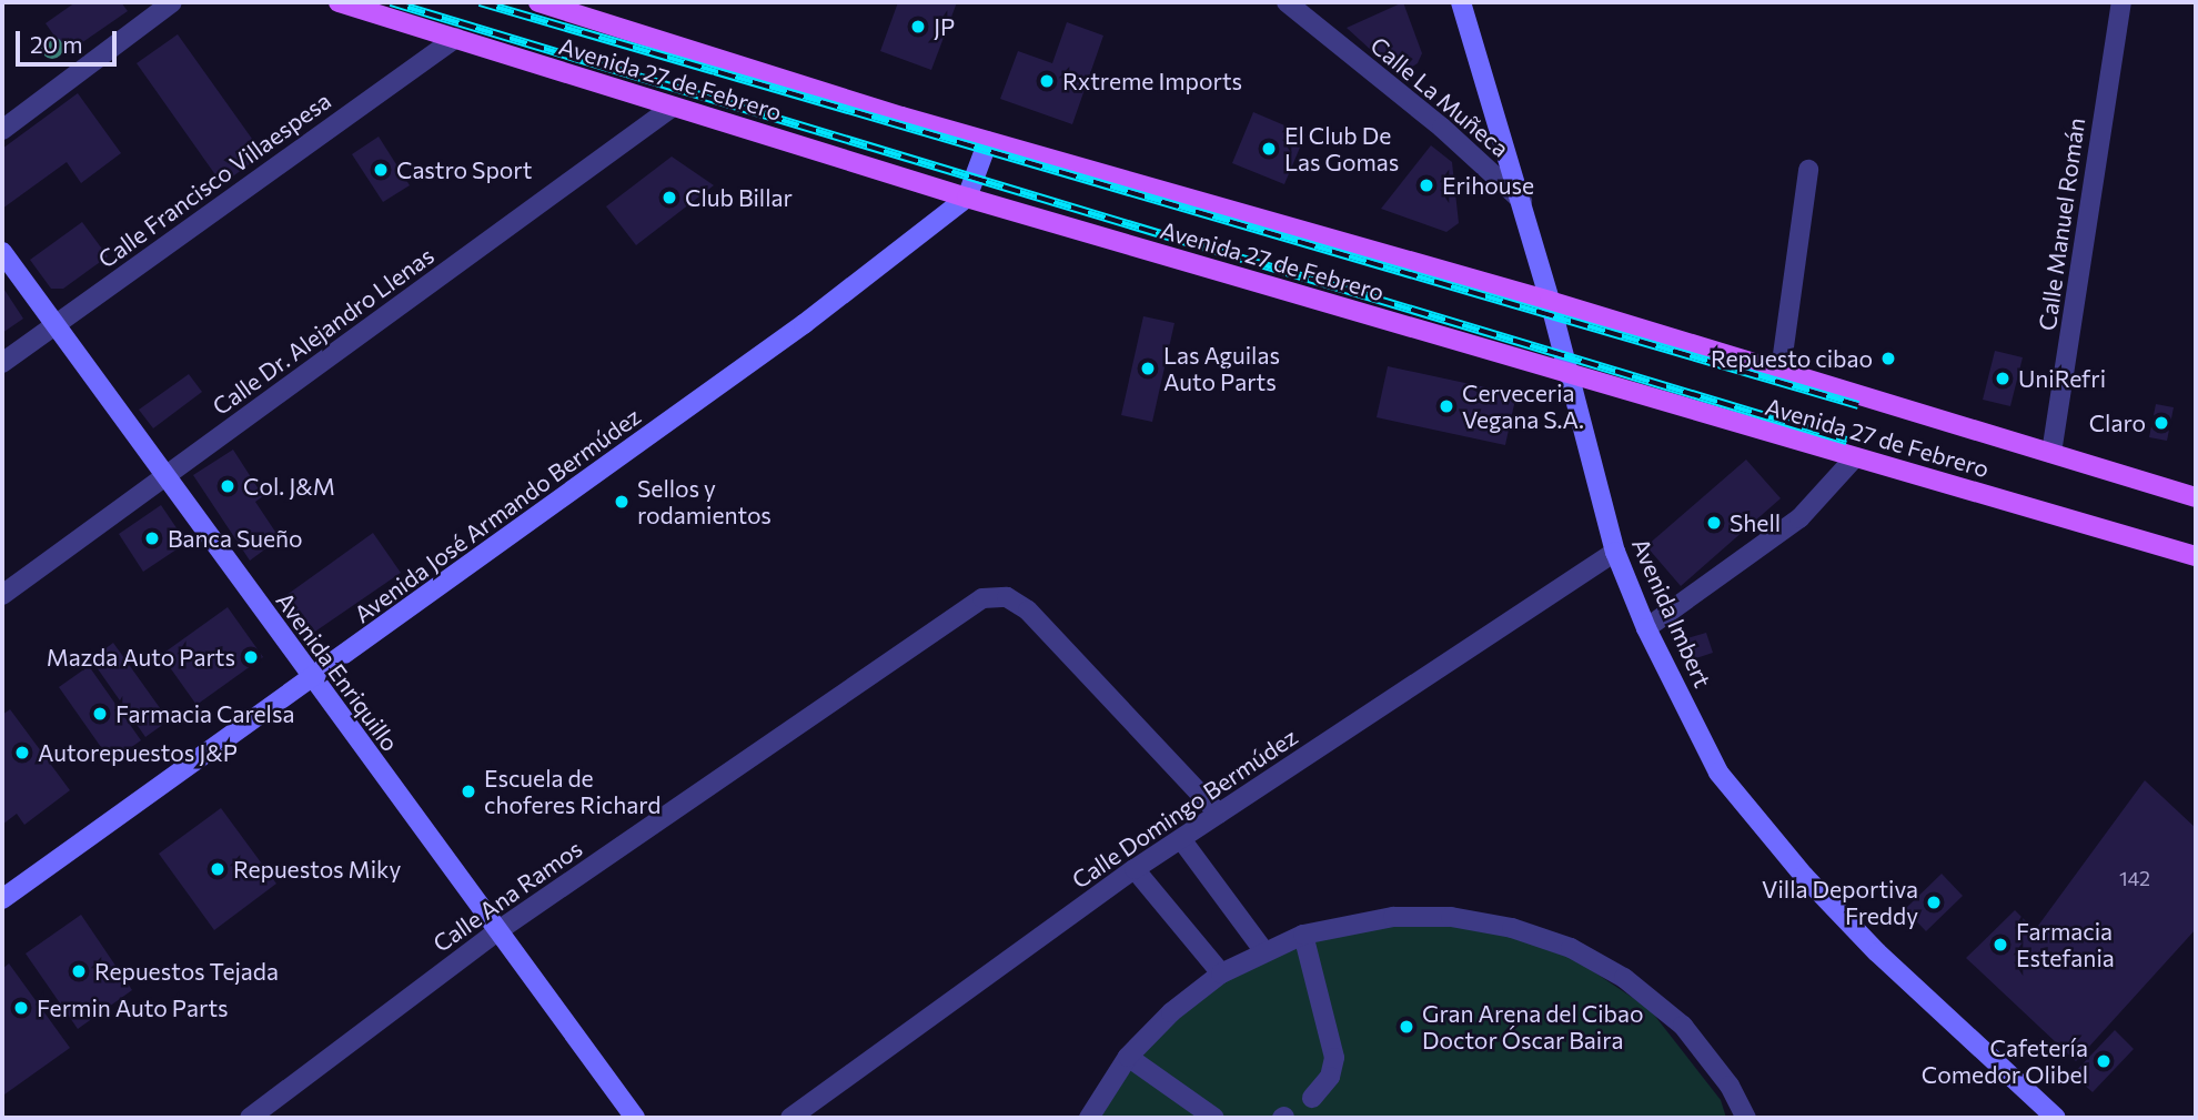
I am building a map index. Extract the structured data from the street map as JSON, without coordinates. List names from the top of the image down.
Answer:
{
  "streets": {
    "main road": ["Avenida 27 de Febrero"],
    "street": [
      "Calle La Muñeca",
      "Calle Francisco Villaespesa",
      "Calle Manuel Román",
      "Calle Dr. Alejandro Llenas",
      "Avenida José Armando Bermúdez",
      "Avenida Imbert",
      "Avenida Enriquillo",
      "Calle Domingo Bermúdez",
      "Calle Ana Ramos"
    ]
  },
  "crossings": [
    ["Avenida 27 de Febrero", "Calle Francisco Villaespesa"],
    ["Avenida 27 de Febrero", "Calle Manuel Román"],
    ["Avenida 27 de Febrero", "Calle Dr. Alejandro Llenas"],
    ["Avenida 27 de Febrero", "Avenida José Armando Bermúdez"],
    ["Avenida 27 de Febrero", "Avenida Imbert"],
    ["Calle La Muñeca", "Avenida Imbert"],
    ["Calle Francisco Villaespesa", "Avenida Enriquillo"],
    ["Calle Dr. Alejandro Llenas", "Avenida Enriquillo"],
    ["Avenida José Armando Bermúdez", "Avenida Enriquillo"],
    ["Avenida Imbert", "Calle Domingo Bermúdez"],
    ["Avenida Enriquillo", "Calle Ana Ramos"],
    ["Calle Domingo Bermúdez", "Calle Ana Ramos"]
  ],
  "places": [
    "JP",
    "Rxtreme Imports",
    "El Club De Las Gomas",
    "Castro Sport",
    "Erihouse",
    "Club Billar",
    "Repuesto cibao",
    "Las Aguilas Auto Parts",
    "UniRefri",
    "Cerveceria Vegana S.A.",
    "Claro",
    "Col. J&M",
    "Sellos y rodamientos",
    "Shell",
    "Banca Sueño",
    "Mazda Auto Parts",
    "Farmacia Carelsa",
    "Autorepuestos J&P",
    "Escuela de choferes Richard",
    "Repuestos Miky",
    "Villa Deportiva Freddy",
    "Farmacia Estefania",
    "Repuestos Tejada",
    "Fermin Auto Parts",
    "Gran Arena del Cibao Doctor Óscar Baira",
    "Cafetería Comedor Olibel"
  ],
  "house_numbers": ["142"],
  "scale_bar": "20 m"
}
